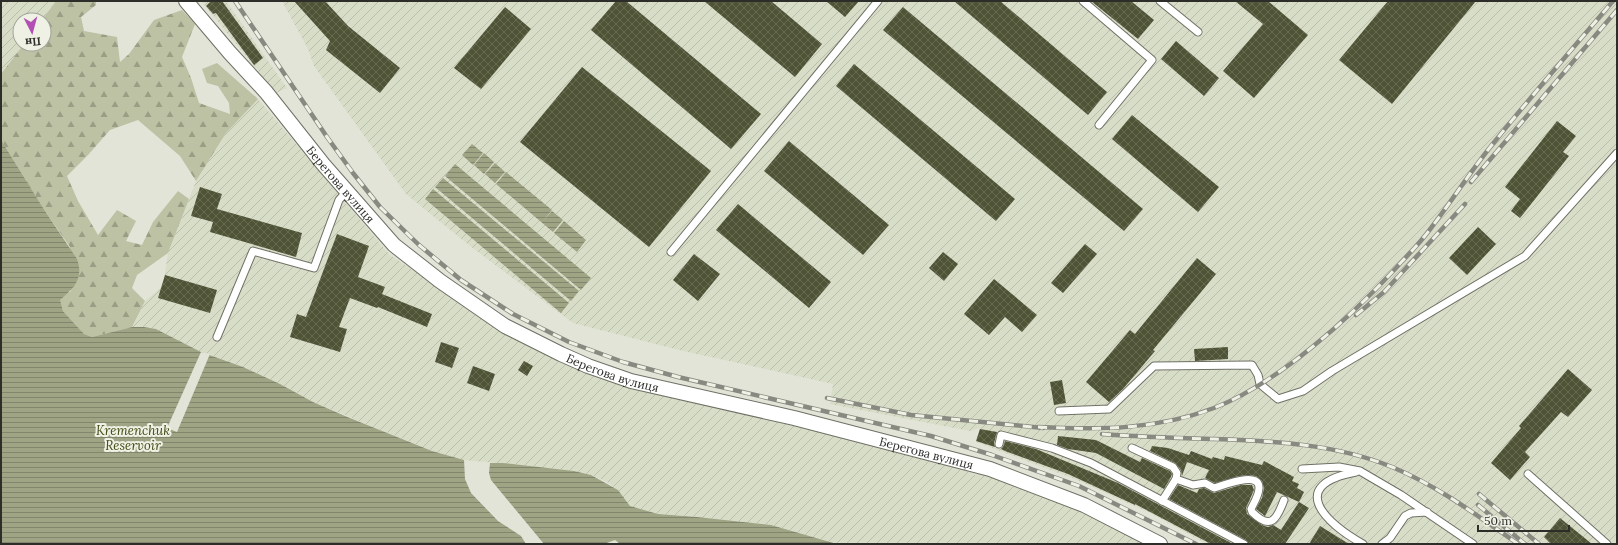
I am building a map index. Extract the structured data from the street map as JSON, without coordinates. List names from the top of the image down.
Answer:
{
  "streets": {
    "street": ["Берегова вулиця"]
  },
  "water": ["Kremenchuk Reservoir"],
  "scale_bar": "50 m",
  "north": "bottom"
}
